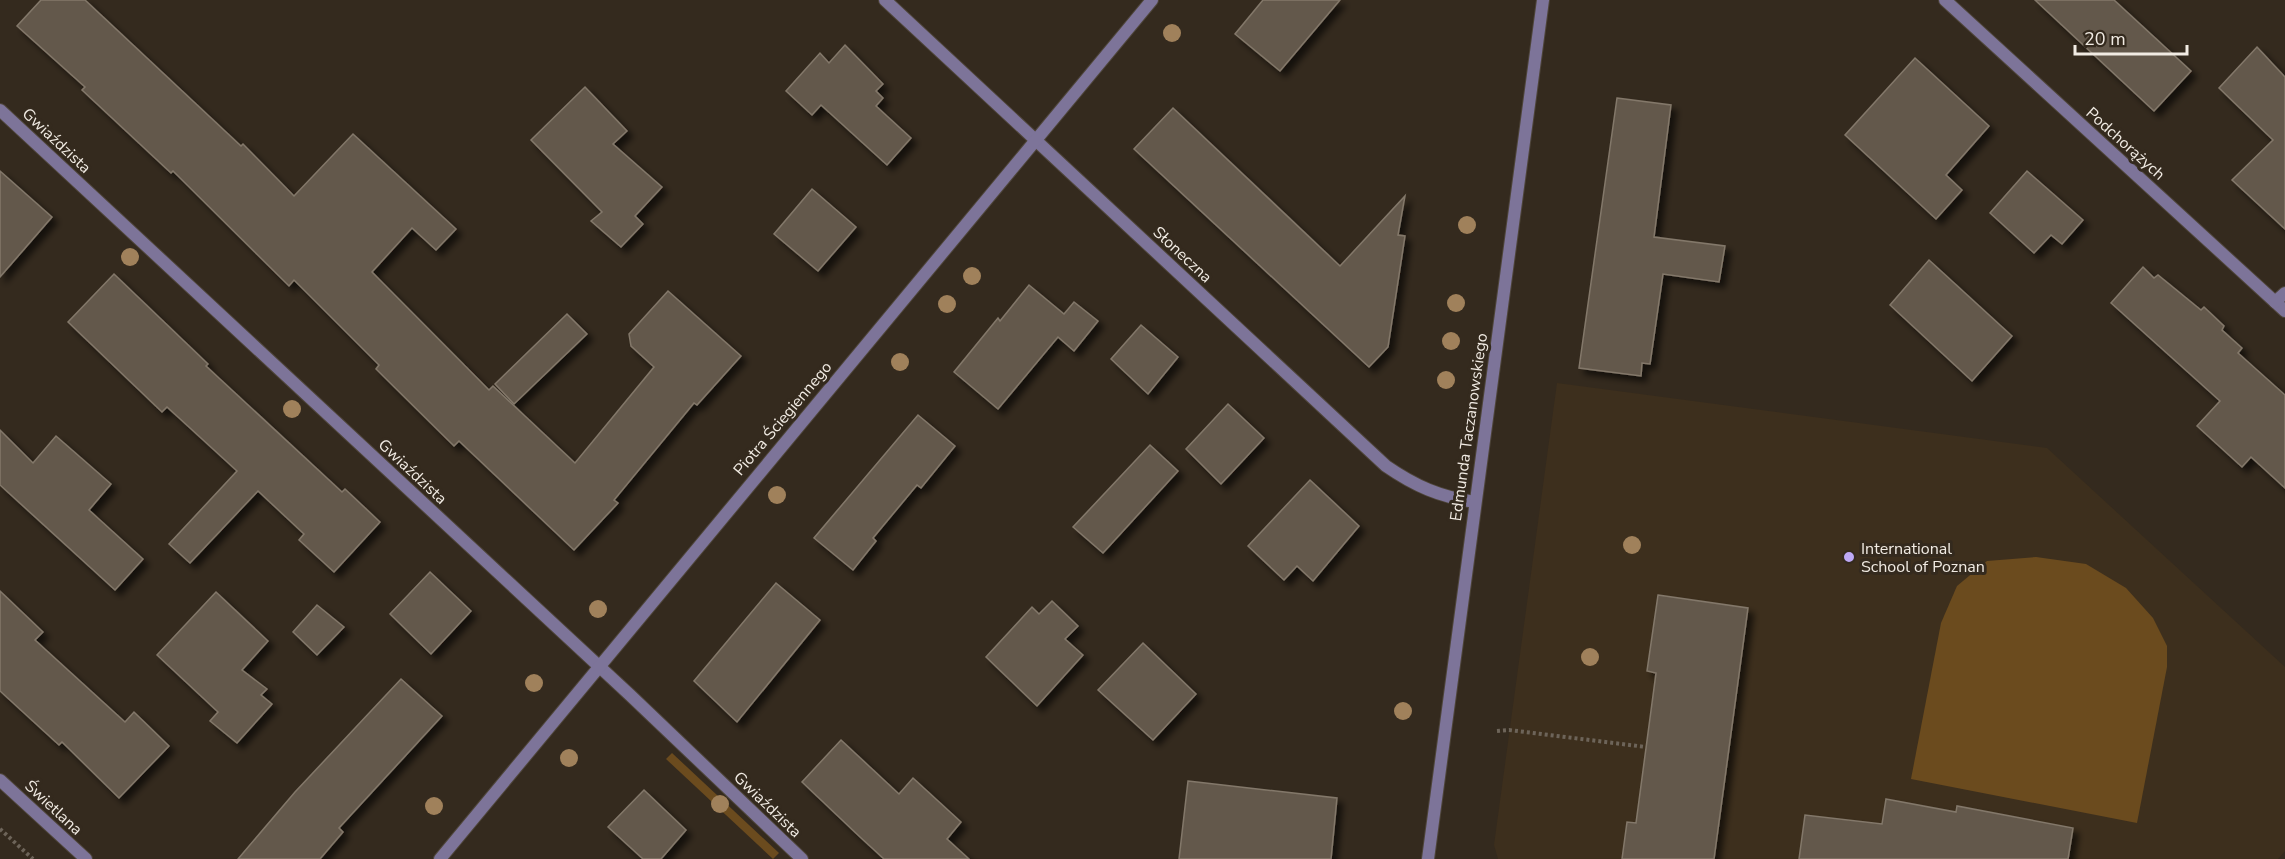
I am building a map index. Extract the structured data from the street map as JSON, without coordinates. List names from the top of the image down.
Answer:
{
  "streets": {
    "street": [
      "Gwiaździsta",
      "Podchorążych",
      "Słoneczna",
      "Piotra Ściegiennego",
      "Edmunda Taczanowskiego",
      "Świetlana"
    ]
  },
  "crossings": [
    ["Gwiaździsta", "Piotra Ściegiennego"],
    ["Słoneczna", "Piotra Ściegiennego"],
    ["Słoneczna", "Edmunda Taczanowskiego"]
  ],
  "places": ["International School of Poznan"],
  "scale_bar": "20 m"
}
